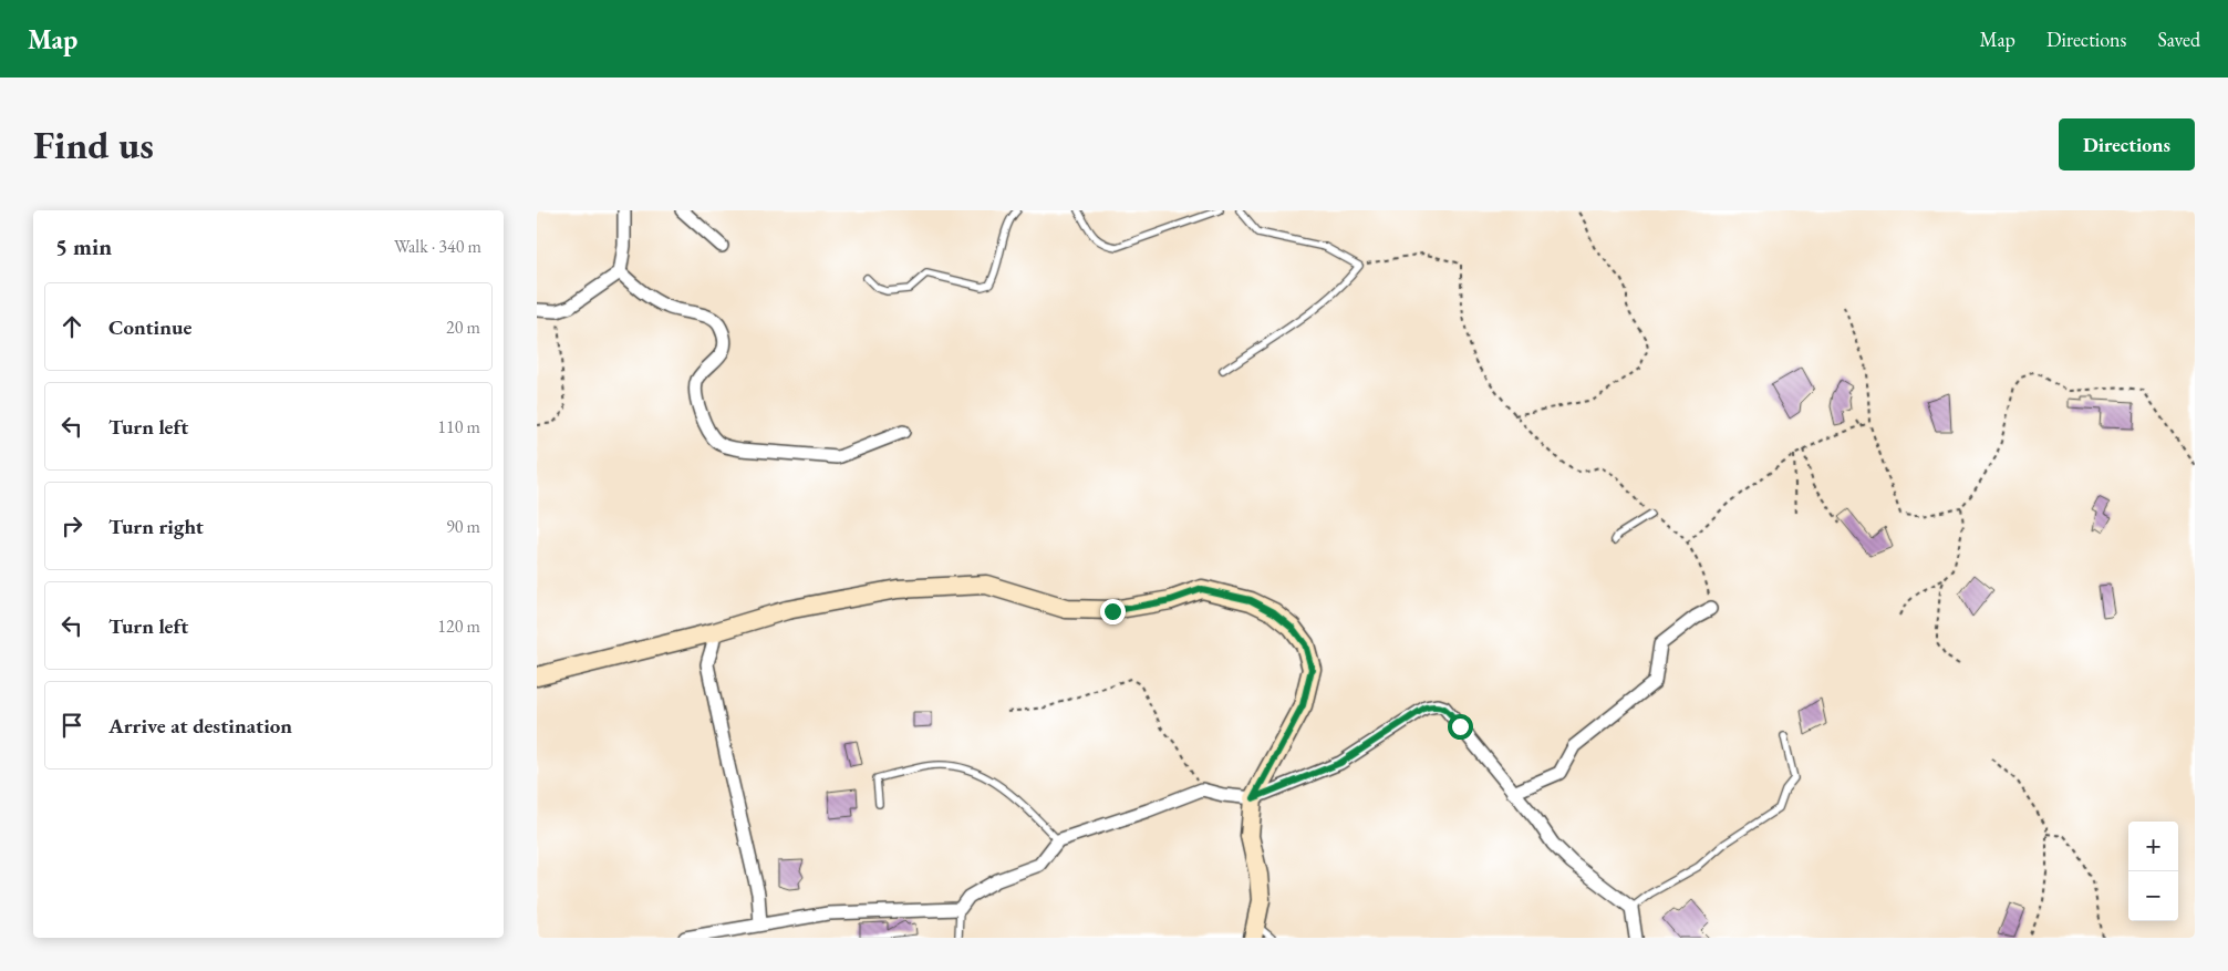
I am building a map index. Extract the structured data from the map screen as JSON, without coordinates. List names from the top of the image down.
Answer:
{
  "page": {
    "header": "Map",
    "nav": ["Map", "Directions", "Saved"],
    "buttons": "Directions",
    "title": "Find us",
    "heading": ["5 min", "Walk · 340 m"],
    "list": [
      ["Continue", "20 m"],
      ["Turn left", "110 m"],
      ["Turn right", "90 m"],
      ["Turn left", "120 m"],
      "Arrive at destination"
    ],
    "map_buttons": ["+", "−"]
  }
}
